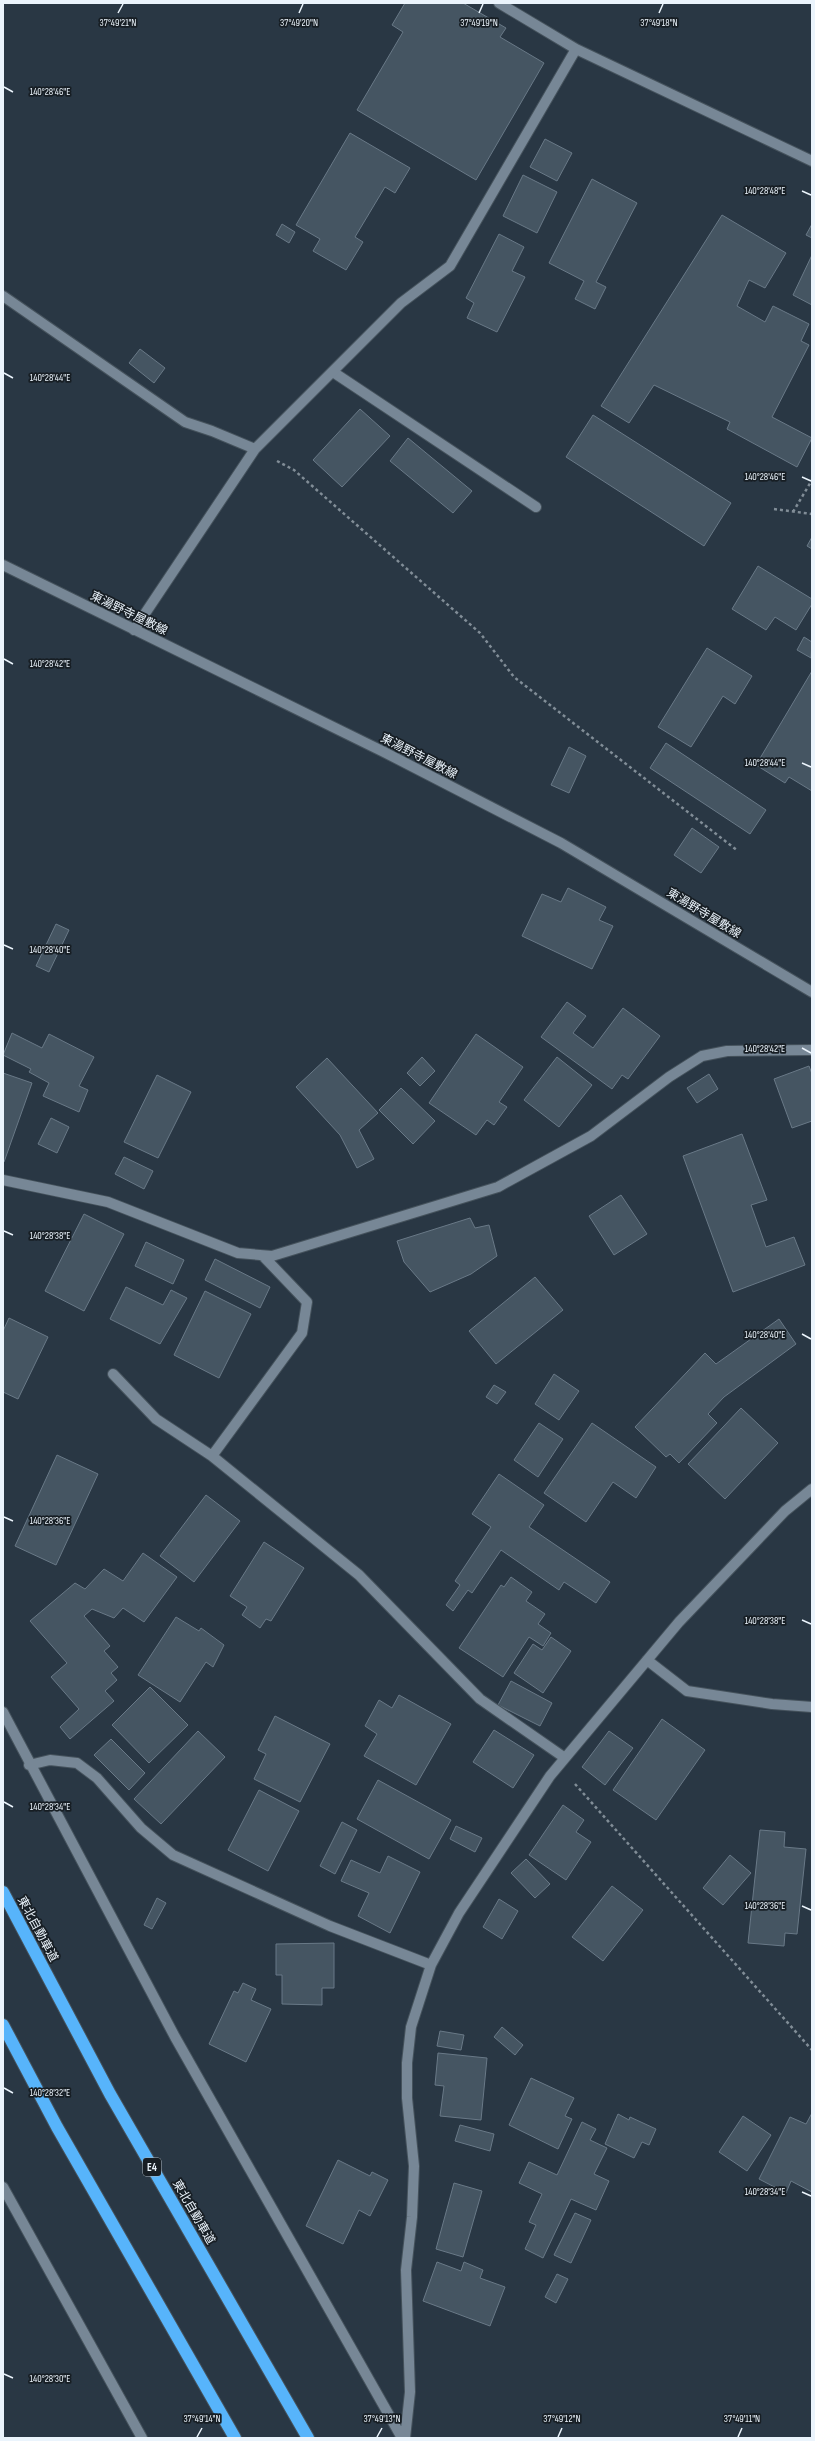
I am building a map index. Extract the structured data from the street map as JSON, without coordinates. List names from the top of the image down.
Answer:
{
  "streets": {
    "highway": ["東北自動車道", "E4"],
    "street": ["東湯野寺屋敷線"]
  },
  "coordinates": [
    "37°49'21\"N",
    "37°49'20\"N",
    "37°49'19\"N",
    "37°49'18\"N",
    "140°28'46\"E",
    "140°28'48\"E",
    "140°28'44\"E",
    "140°28'42\"E",
    "140°28'40\"E",
    "140°28'38\"E",
    "140°28'36\"E",
    "140°28'34\"E",
    "140°28'32\"E",
    "140°28'30\"E",
    "37°49'14\"N",
    "37°49'13\"N",
    "37°49'12\"N",
    "37°49'11\"N"
  ]
}
